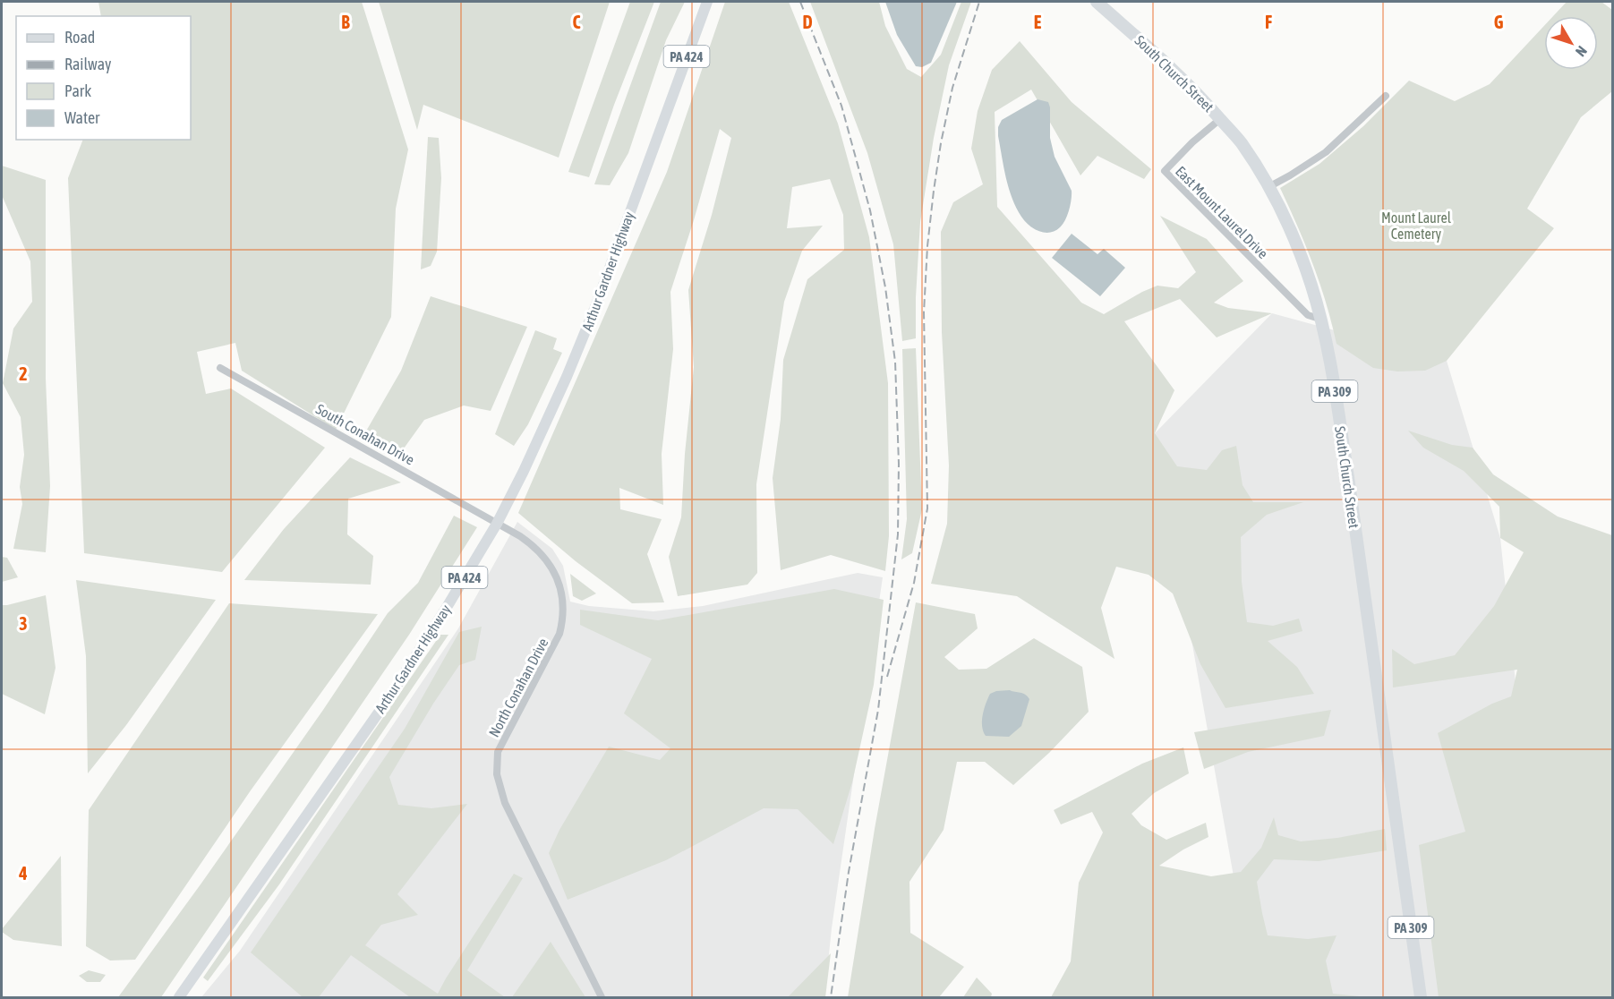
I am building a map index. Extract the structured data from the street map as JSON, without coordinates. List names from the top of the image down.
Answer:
{
  "streets": {
    "highway": ["South Church Street", "PA 309"],
    "main road": ["PA 424", "Arthur Gardner Highway"],
    "street": ["East Mount Laurel Drive", "South Conahan Drive", "North Conahan Drive"]
  },
  "crossings": [
    ["South Church Street", "East Mount Laurel Drive"],
    ["Arthur Gardner Highway", "South Conahan Drive"],
    ["Arthur Gardner Highway", "North Conahan Drive"],
    ["South Conahan Drive", "North Conahan Drive"]
  ],
  "parks": ["Mount Laurel Cemetery"],
  "legend": [
    "Road",
    "Railway",
    "Park",
    "Water"
  ],
  "north": "bottom right",
  "grid": {
    "columns": [
      "B",
      "C",
      "D",
      "E",
      "F",
      "G"
    ],
    "rows": ["2", "3", "4"]
  }
}
